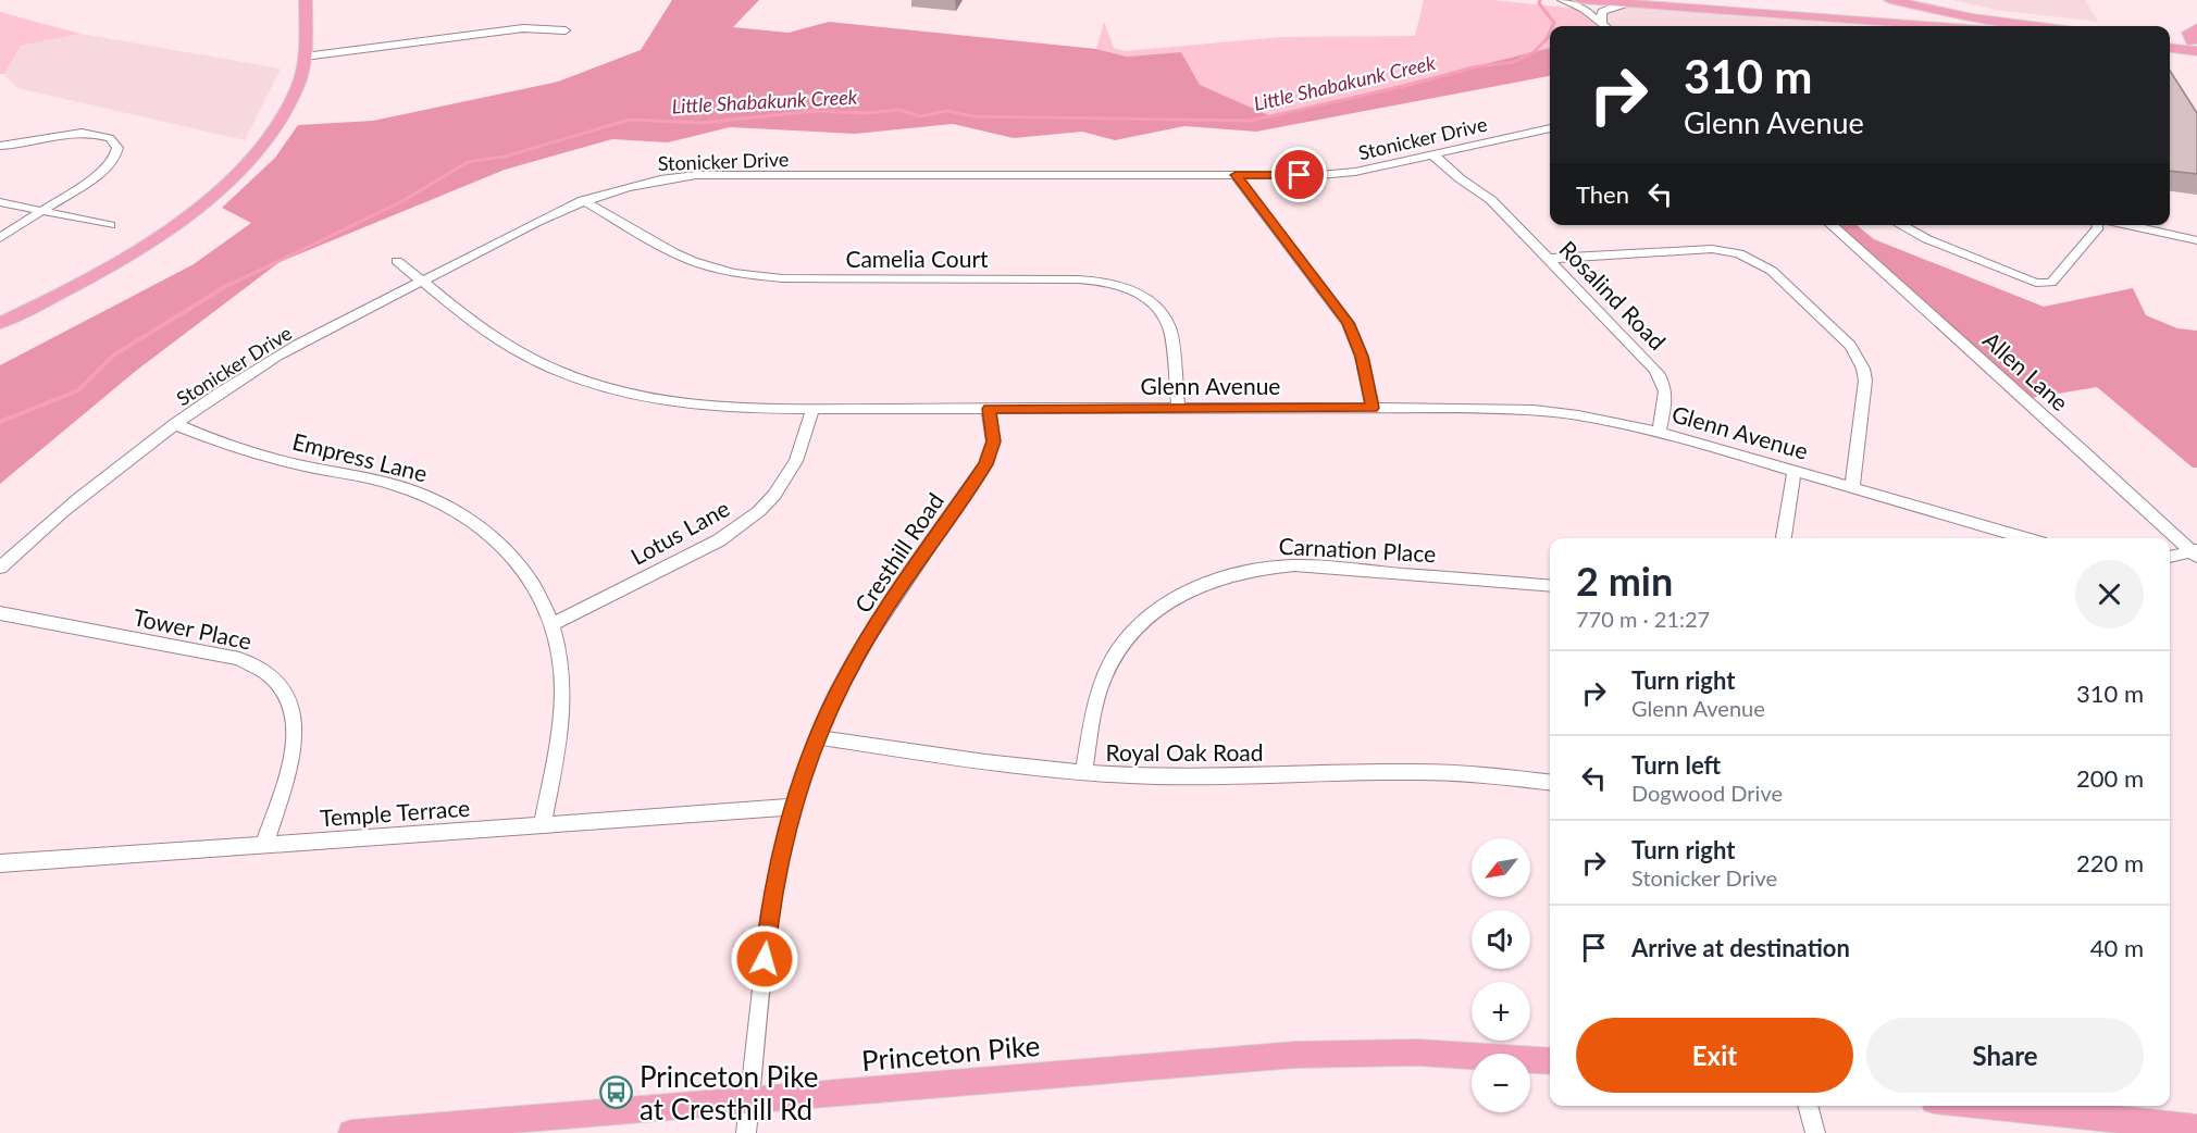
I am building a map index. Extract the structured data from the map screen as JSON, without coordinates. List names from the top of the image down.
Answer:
{
  "streets": {
    "main road": ["Princeton Pike"],
    "street": [
      "Stonicker Drive",
      "Camelia Court",
      "Rosalind Road",
      "Allen Lane",
      "Glenn Avenue",
      "Empress Lane",
      "Lotus Lane",
      "Carnation Place",
      "Cresthill Road",
      "Tower Place",
      "Royal Oak Road",
      "Temple Terrace"
    ]
  },
  "crossings": [
    ["Stonicker Drive", "Camelia Court"],
    ["Stonicker Drive", "Rosalind Road"],
    ["Stonicker Drive", "Glenn Avenue"],
    ["Stonicker Drive", "Empress Lane"],
    ["Camelia Court", "Glenn Avenue"],
    ["Rosalind Road", "Glenn Avenue"],
    ["Glenn Avenue", "Lotus Lane"],
    ["Glenn Avenue", "Cresthill Road"],
    ["Empress Lane", "Lotus Lane"],
    ["Empress Lane", "Temple Terrace"],
    ["Carnation Place", "Royal Oak Road"],
    ["Cresthill Road", "Royal Oak Road"],
    ["Cresthill Road", "Temple Terrace"],
    ["Cresthill Road", "Princeton Pike"],
    ["Tower Place", "Temple Terrace"]
  ],
  "water": ["Little Shabakunk Creek"],
  "places": {
    "bus stop": ["Princeton Pike at Cresthill Rd"]
  },
  "north": "bottom left",
  "page": {
    "turn": ["310 m", "Glenn Avenue"],
    "then": "Then",
    "heading": ["2 min", "770 m · 21:27"],
    "list": [
      {
        "name": "Turn right",
        "note": "Glenn Avenue",
        "value": "310 m"
      },
      {
        "name": "Turn left",
        "note": "Dogwood Drive",
        "value": "200 m"
      },
      {
        "name": "Turn right",
        "note": "Stonicker Drive",
        "value": "220 m"
      },
      {
        "name": "Arrive at destination",
        "value": "40 m"
      }
    ],
    "map_buttons": ["+", "−"],
    "buttons": ["Exit", "Share"]
  }
}
